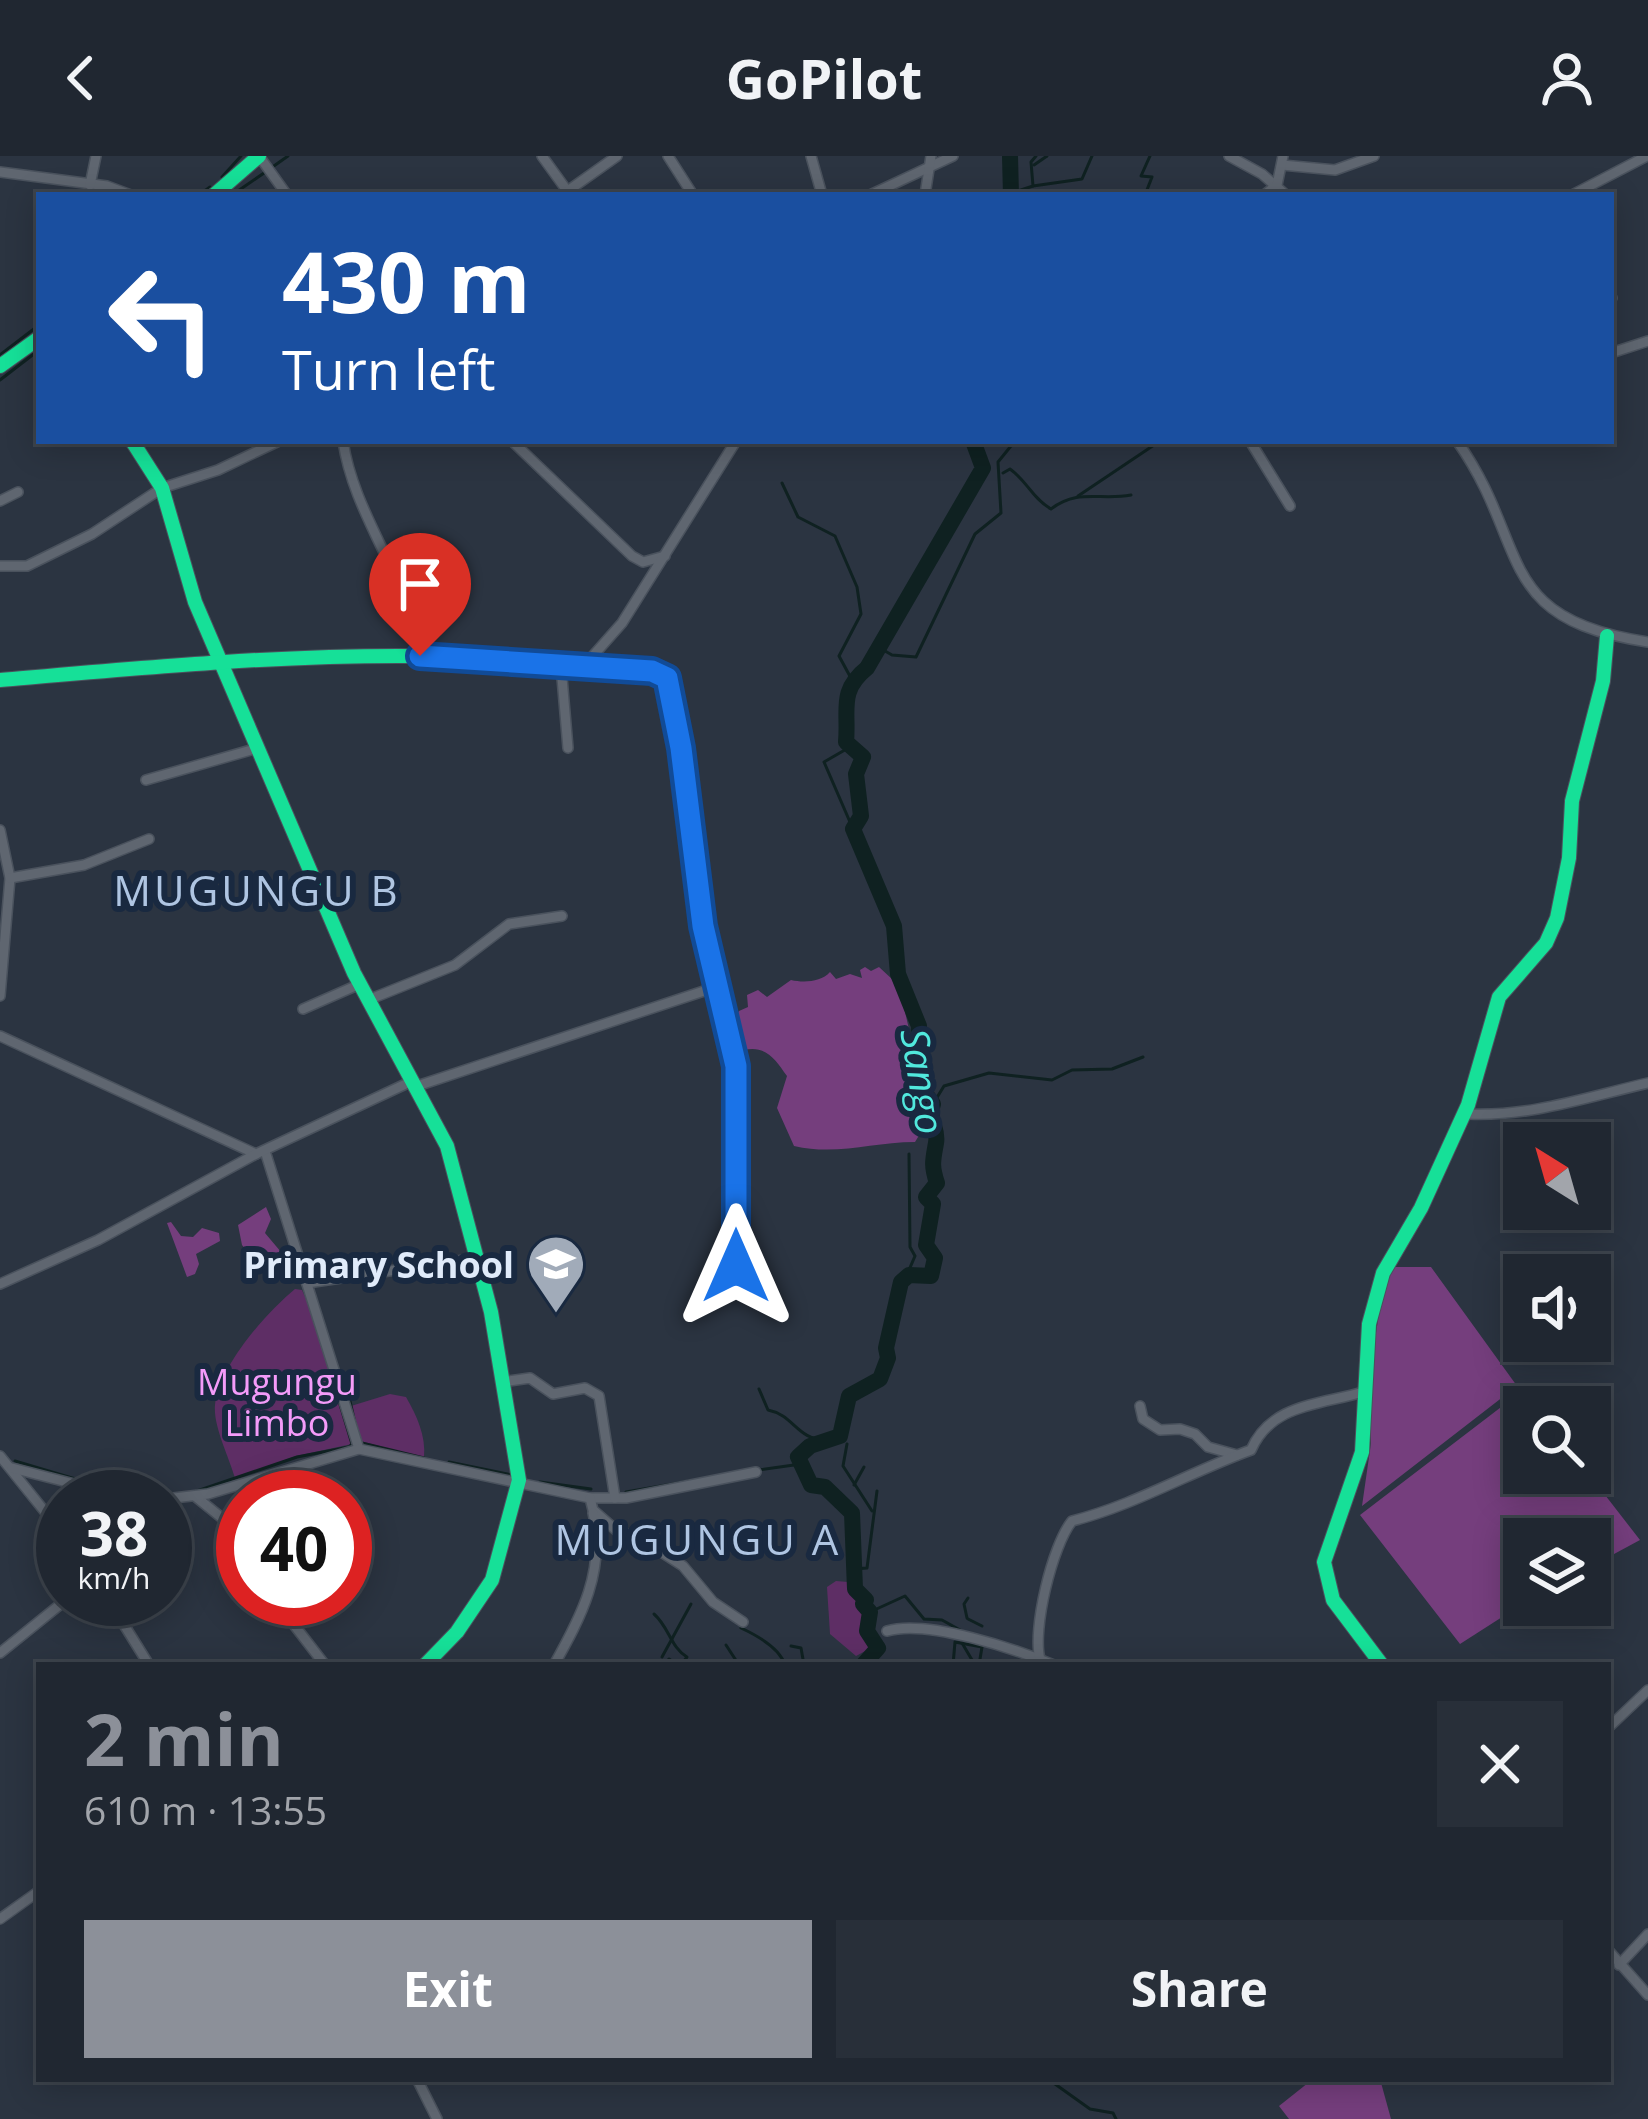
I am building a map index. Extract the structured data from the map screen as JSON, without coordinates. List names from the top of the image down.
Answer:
{
  "districts": ["MUGUNGU B", "MUGUNGU A"],
  "water": ["Sango"],
  "parks": ["Mugungu Limbo"],
  "places": {
    "school or university": ["Primary School"]
  },
  "north": "top left",
  "page": {
    "header": "GoPilot",
    "turn": ["430 m", "Turn left"],
    "speed": "38 km/h",
    "limit": "40",
    "heading": ["2 min", "610 m · 13:55"],
    "buttons": ["Exit", "Share"]
  }
}
